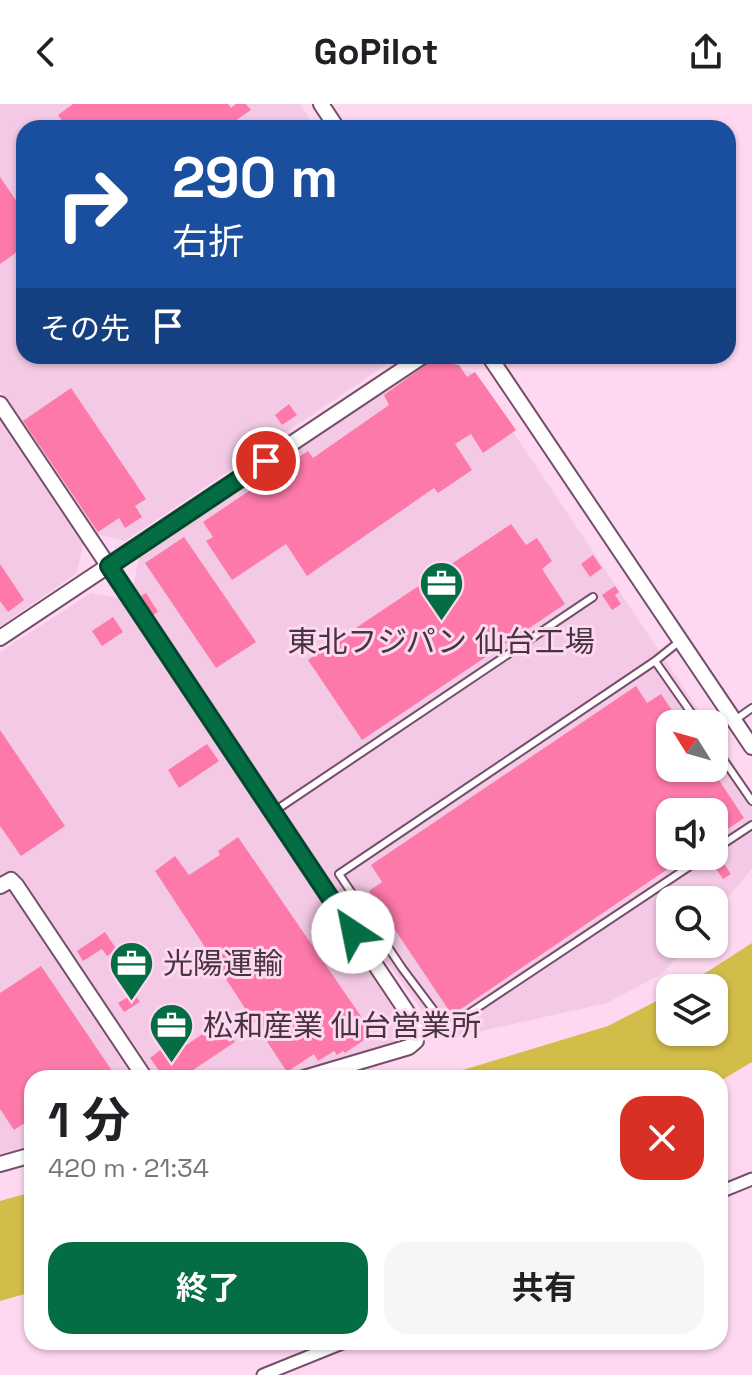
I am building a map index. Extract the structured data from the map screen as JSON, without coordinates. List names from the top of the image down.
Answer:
{
  "places": {
    "office": ["東北フジパン 仙台工場", "光陽運輸", "松和産業 仙台営業所"]
  },
  "north": "top left",
  "page": {
    "header": "GoPilot",
    "turn": ["290 m", "右折"],
    "then": "その先",
    "heading": ["1 分", "420 m · 21:34"],
    "buttons": ["終了", "共有"]
  }
}
